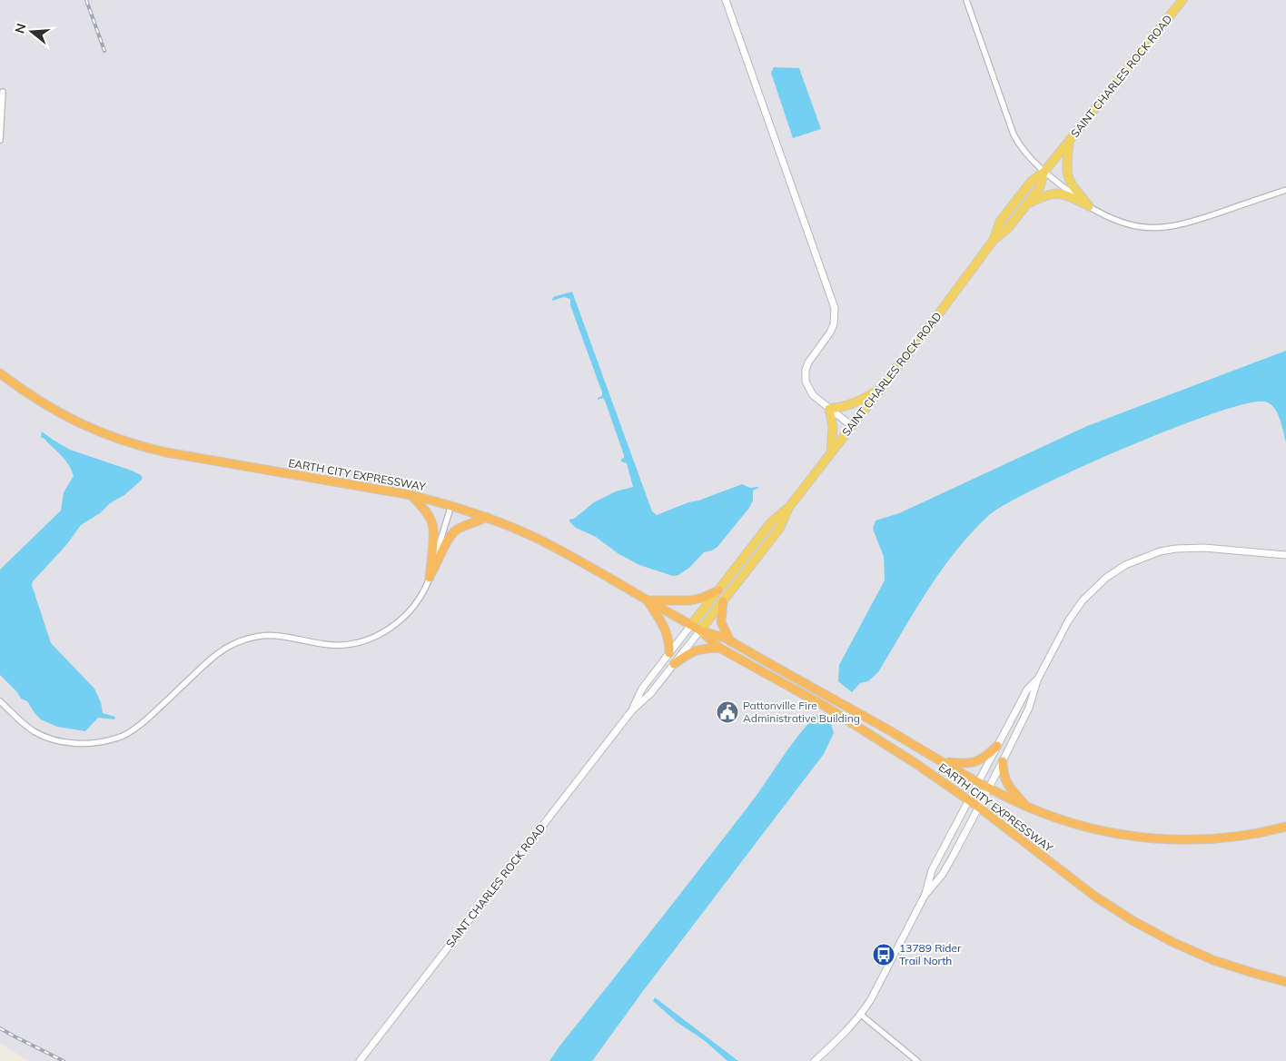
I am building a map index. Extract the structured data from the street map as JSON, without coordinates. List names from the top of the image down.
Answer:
{
  "streets": {
    "highway": ["EARTH CITY EXPRESSWAY"],
    "main road": ["SAINT CHARLES ROCK ROAD"]
  },
  "crossings": [
    ["SAINT CHARLES ROCK ROAD", "EARTH CITY EXPRESSWAY"]
  ],
  "places": {
    "public building": ["Pattonville Fire Administrative Building"],
    "bus stop": ["13789 Rider Trail North"]
  },
  "north": "left"
}
